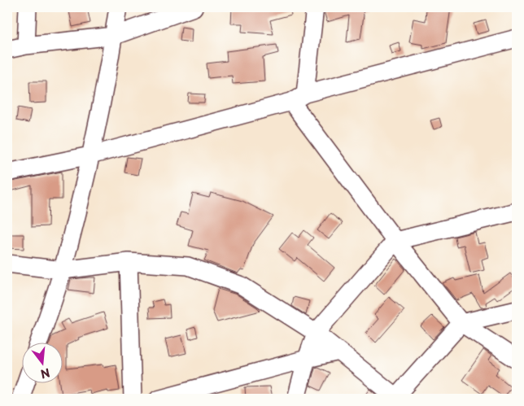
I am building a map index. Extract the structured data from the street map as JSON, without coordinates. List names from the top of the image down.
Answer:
{
  "north": "bottom"
}
